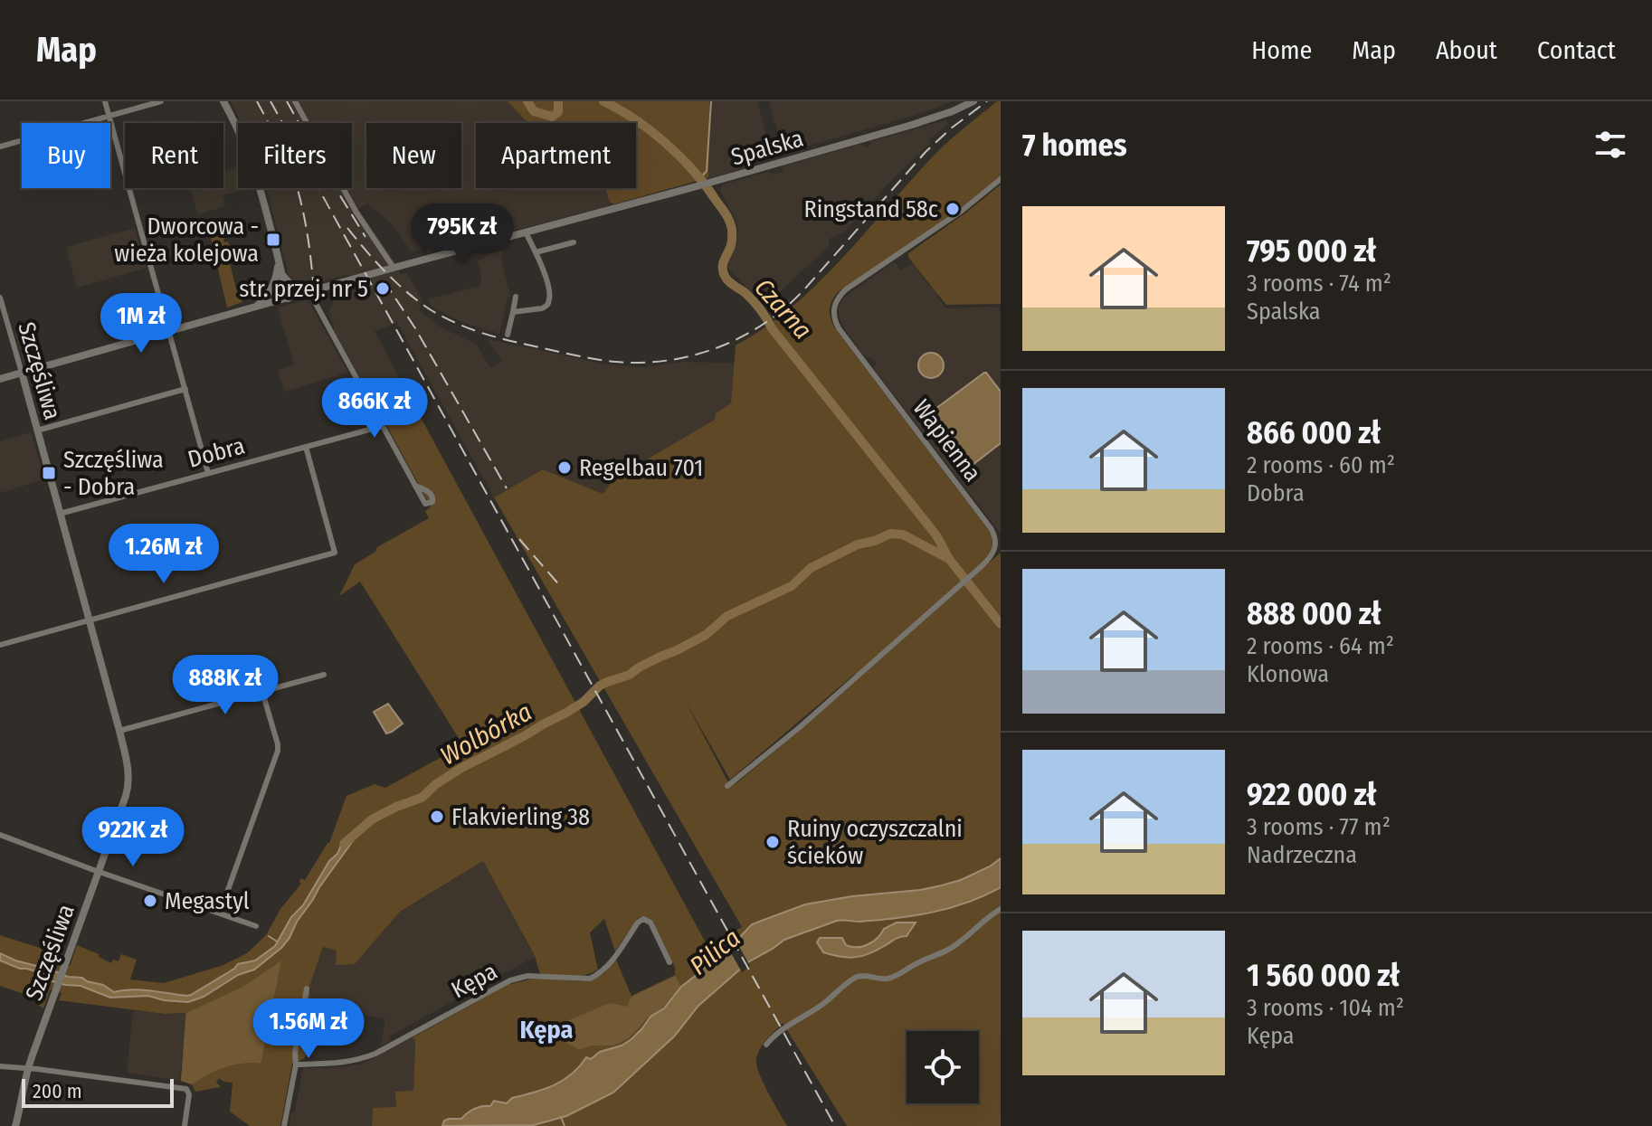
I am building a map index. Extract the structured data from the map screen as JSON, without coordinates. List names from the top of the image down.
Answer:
{
  "streets": {
    "street": [
      "Spalska",
      "Szczęśliwa",
      "Wapienna",
      "Dobra",
      "Kępa"
    ]
  },
  "crossings": [
    ["Spalska", "Szczęśliwa"],
    ["Szczęśliwa", "Dobra"]
  ],
  "districts": ["Kępa"],
  "water": ["Czarna", "Wolbórka", "Pilica"],
  "places": {
    "other": [
      "Ringstand 58c",
      "str. przej. nr 5",
      "Regelbau 701",
      "Flakvierling 38",
      "Ruiny oczyszczalni ścieków",
      "Megastyl"
    ],
    "transit": ["Dworcowa - wieża kolejowa", "Szczęśliwa - Dobra"]
  },
  "scale_bar": "200 m",
  "page": {
    "header": "Map",
    "nav": [
      "Home",
      "Map",
      "About",
      "Contact"
    ],
    "heading": "7 homes",
    "chip": [
      "Buy",
      "Rent",
      "Filters",
      "New",
      "Apartment"
    ],
    "list": [
      {
        "name": "795 000 zł",
        "note": "3 rooms · 74 m² · Spalska"
      },
      {
        "name": "866 000 zł",
        "note": "2 rooms · 60 m² · Dobra"
      },
      {
        "name": "888 000 zł",
        "note": "2 rooms · 64 m² · Klonowa"
      },
      {
        "name": "922 000 zł",
        "note": "3 rooms · 77 m² · Nadrzeczna"
      },
      {
        "name": "1 560 000 zł",
        "note": "3 rooms · 104 m² · Kępa"
      }
    ],
    "price": [
      "795K zł",
      "1M zł",
      "866K zł",
      "1.26M zł",
      "888K zł",
      "922K zł",
      "1.56M zł"
    ],
    "scale": "200 m"
  }
}
